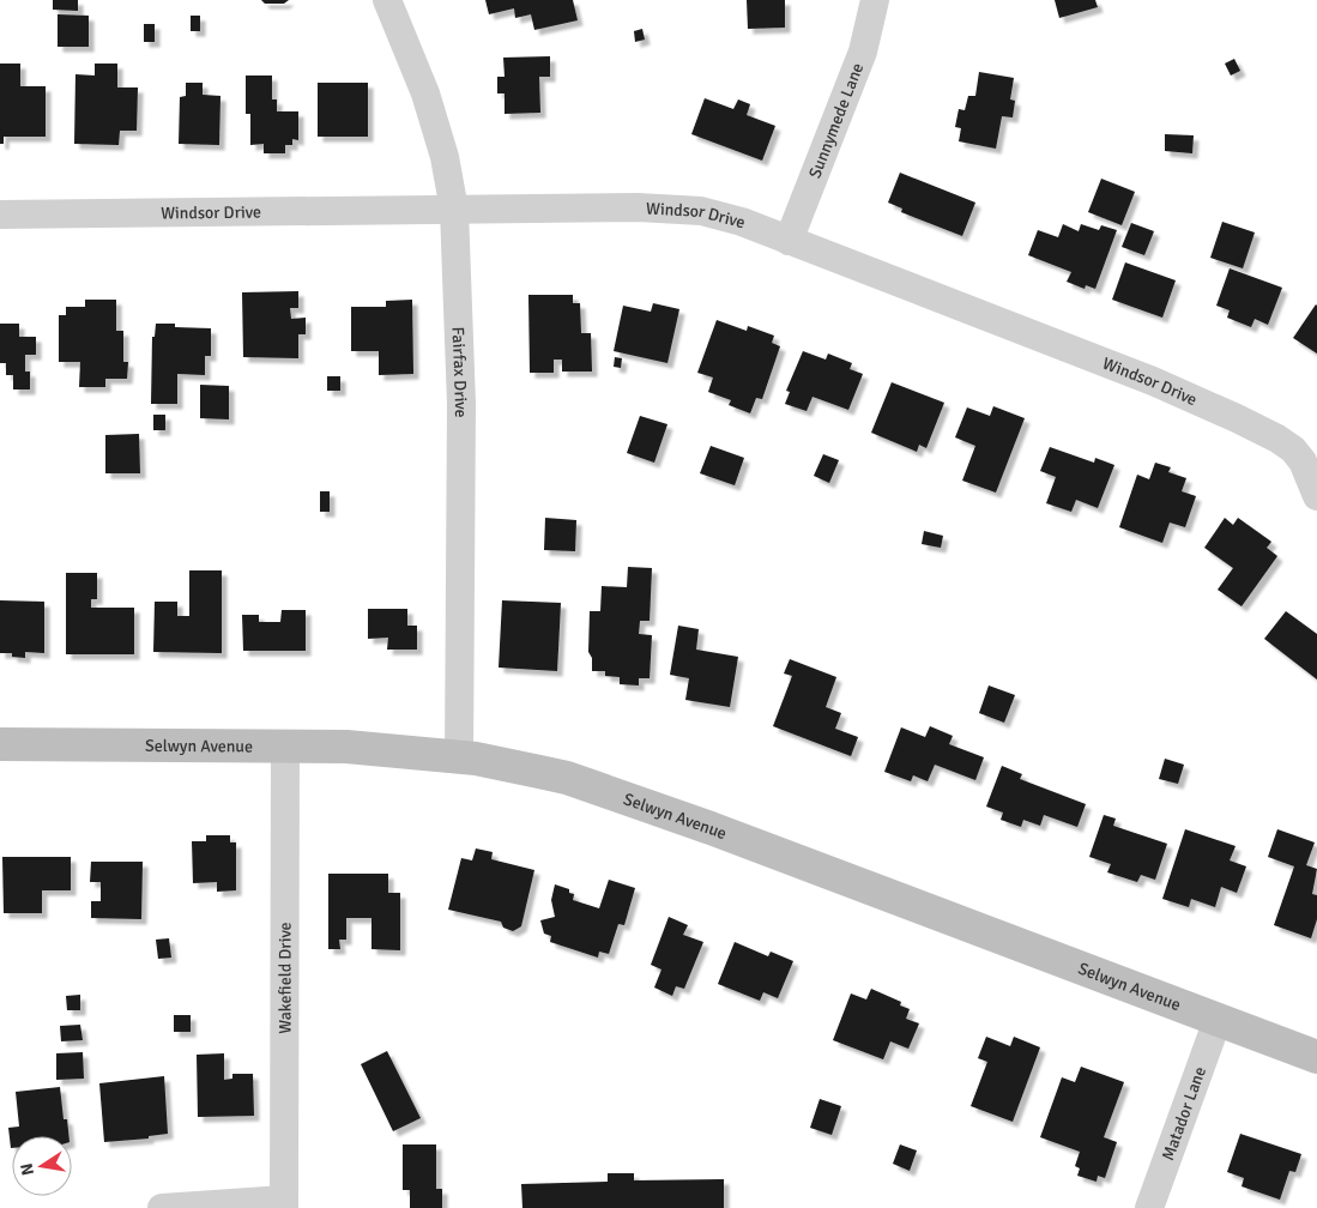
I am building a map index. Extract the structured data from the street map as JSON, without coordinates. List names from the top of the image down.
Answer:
{
  "streets": {
    "street": [
      "Sunnymede Lane",
      "Windsor Drive",
      "Fairfax Drive",
      "Selwyn Avenue",
      "Wakefield Drive",
      "Matador Lane"
    ]
  },
  "crossings": [
    ["Sunnymede Lane", "Windsor Drive"],
    ["Windsor Drive", "Fairfax Drive"],
    ["Fairfax Drive", "Selwyn Avenue"],
    ["Selwyn Avenue", "Wakefield Drive"],
    ["Selwyn Avenue", "Matador Lane"]
  ],
  "north": "left"
}
